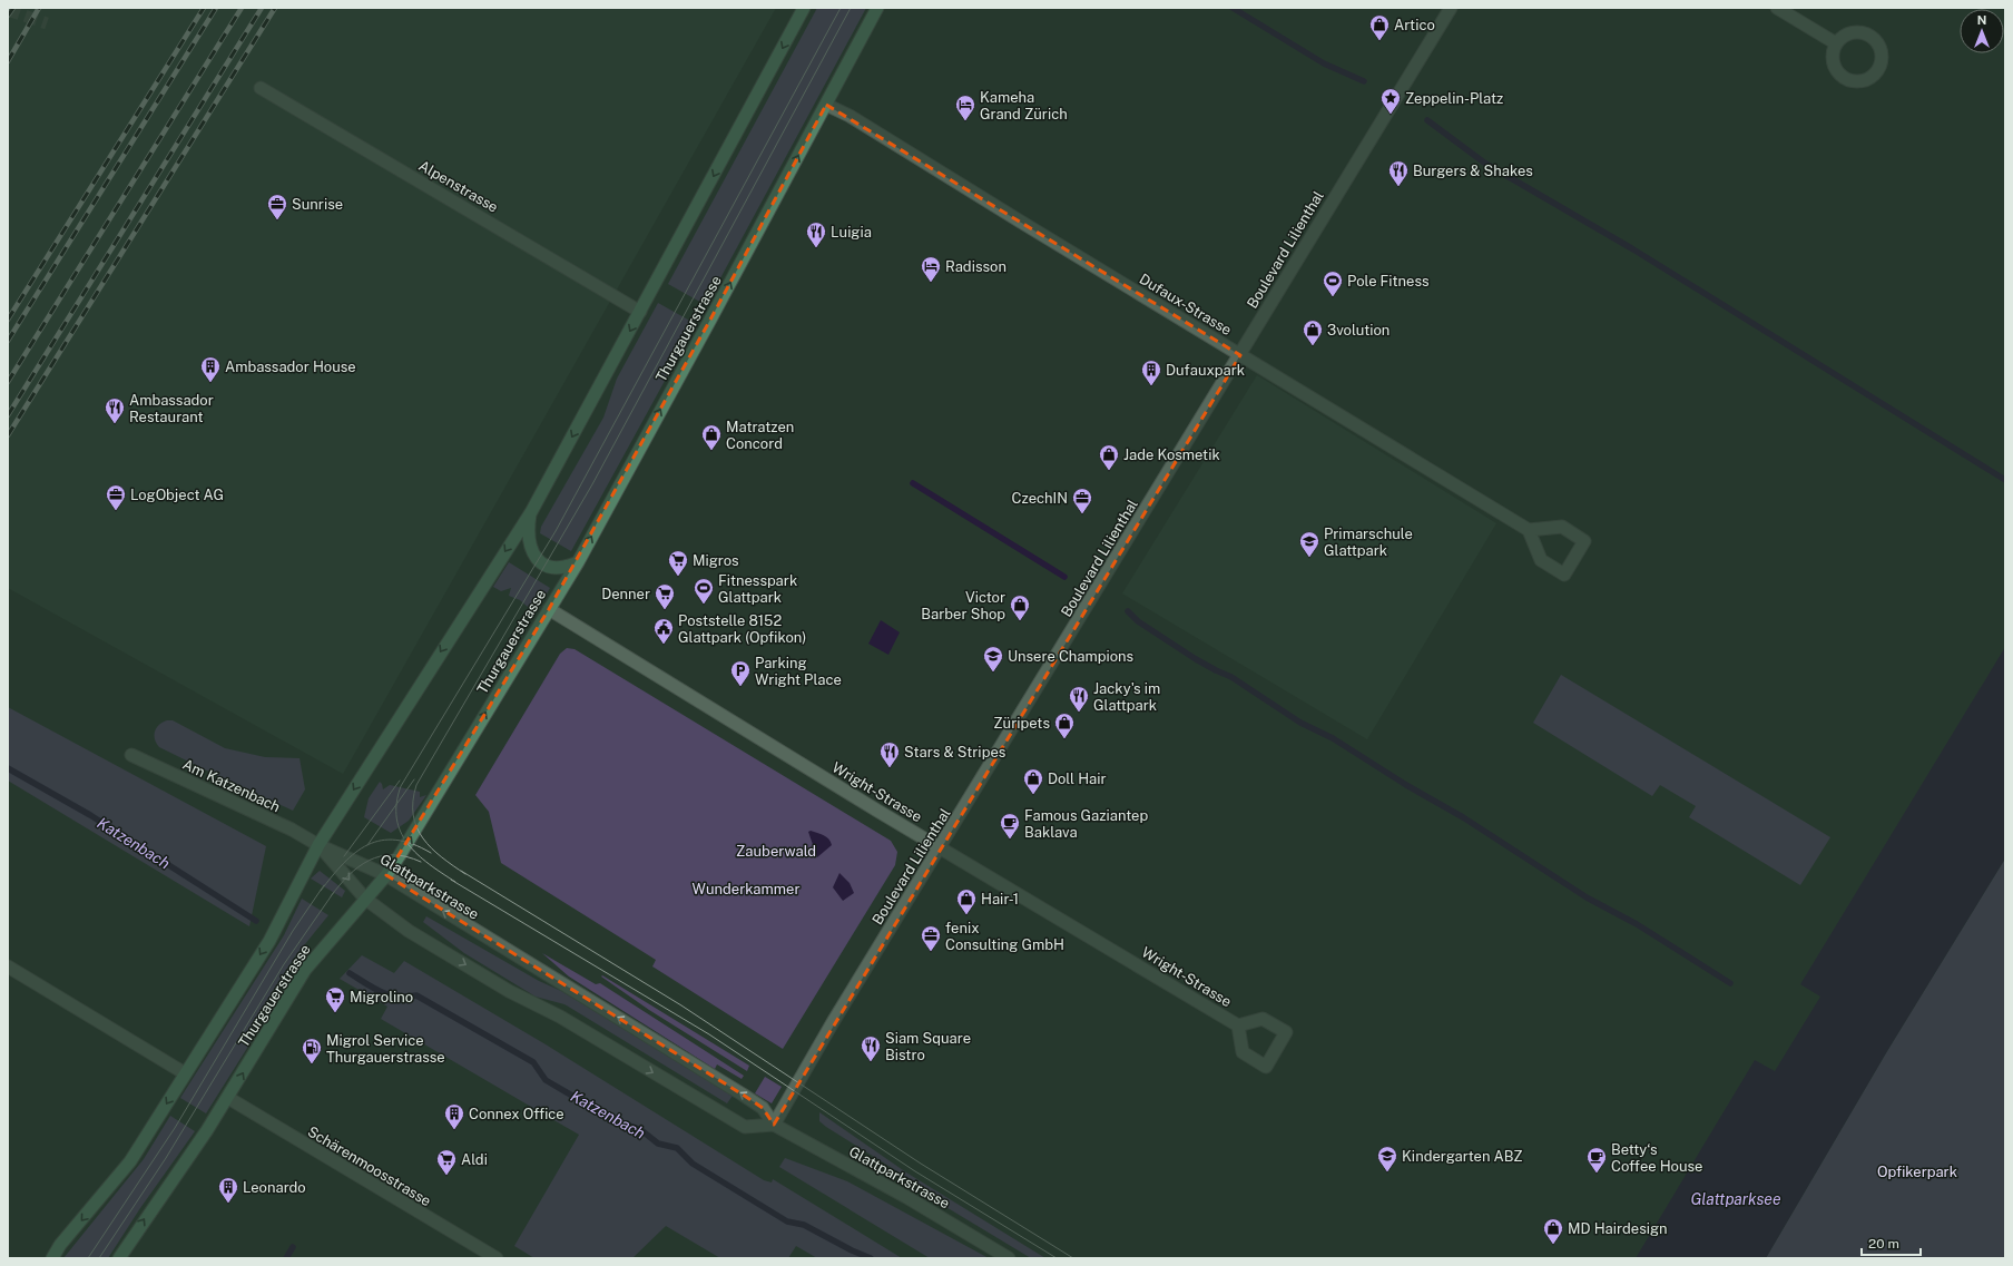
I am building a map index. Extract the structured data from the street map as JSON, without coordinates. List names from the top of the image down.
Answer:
{
  "streets": {
    "main road": ["Thurgauerstrasse"],
    "street": [
      "Alpenstrasse",
      "Boulevard Lilienthal",
      "Dufaux-Strasse",
      "Am Katzenbach",
      "Wright-Strasse",
      "Glattparkstrasse",
      "Schärenmoosstrasse"
    ]
  },
  "crossings": [
    ["Boulevard Lilienthal", "Dufaux-Strasse"],
    ["Boulevard Lilienthal", "Wright-Strasse"],
    ["Boulevard Lilienthal", "Glattparkstrasse"],
    ["Dufaux-Strasse", "Thurgauerstrasse"],
    ["Thurgauerstrasse", "Wright-Strasse"],
    ["Thurgauerstrasse", "Glattparkstrasse"],
    ["Thurgauerstrasse", "Schärenmoosstrasse"],
    ["Am Katzenbach", "Glattparkstrasse"]
  ],
  "water": ["Katzenbach", "Glattparksee"],
  "parks": ["Zauberwald", "Wunderkammer", "Opfikerpark"],
  "places": {
    "shop": [
      "Artico",
      "3volution",
      "Matratzen Concord",
      "Jade Kosmetik",
      "Victor Barber Shop",
      "Züripets",
      "Doll Hair",
      "Hair-1",
      "MD Hairdesign"
    ],
    "place": ["Zeppelin-Platz"],
    "hotel": ["Kameha Grand Zürich", "Radisson"],
    "restaurant": [
      "Burgers & Shakes",
      "Luigia",
      "Ambassador Restaurant",
      "Jacky's im Glattpark",
      "Stars & Stripes",
      "Siam Square Bistro"
    ],
    "office": [
      "Sunrise",
      "LogObject AG",
      "CzechIN",
      "fenix Consulting GmbH"
    ],
    "sports": ["Pole Fitness", "Fitnesspark Glattpark"],
    "building": [
      "Ambassador House",
      "Dufauxpark",
      "Connex Office",
      "Leonardo"
    ],
    "school or university": ["Primarschule Glattpark", "Unsere Champions", "Kindergarten ABZ"],
    "supermarket": [
      "Migros",
      "Denner",
      "Migrolino",
      "Aldi"
    ],
    "public building": ["Poststelle 8152 Glattpark (Opfikon)"],
    "parking": ["Parking Wright Place"],
    "cafe": ["Famous Gaziantep Baklava", "Betty‘s Coffee House"],
    "fuel station": ["Migrol Service Thurgauerstrasse"]
  },
  "scale_bar": "20 m",
  "north": "top"
}
